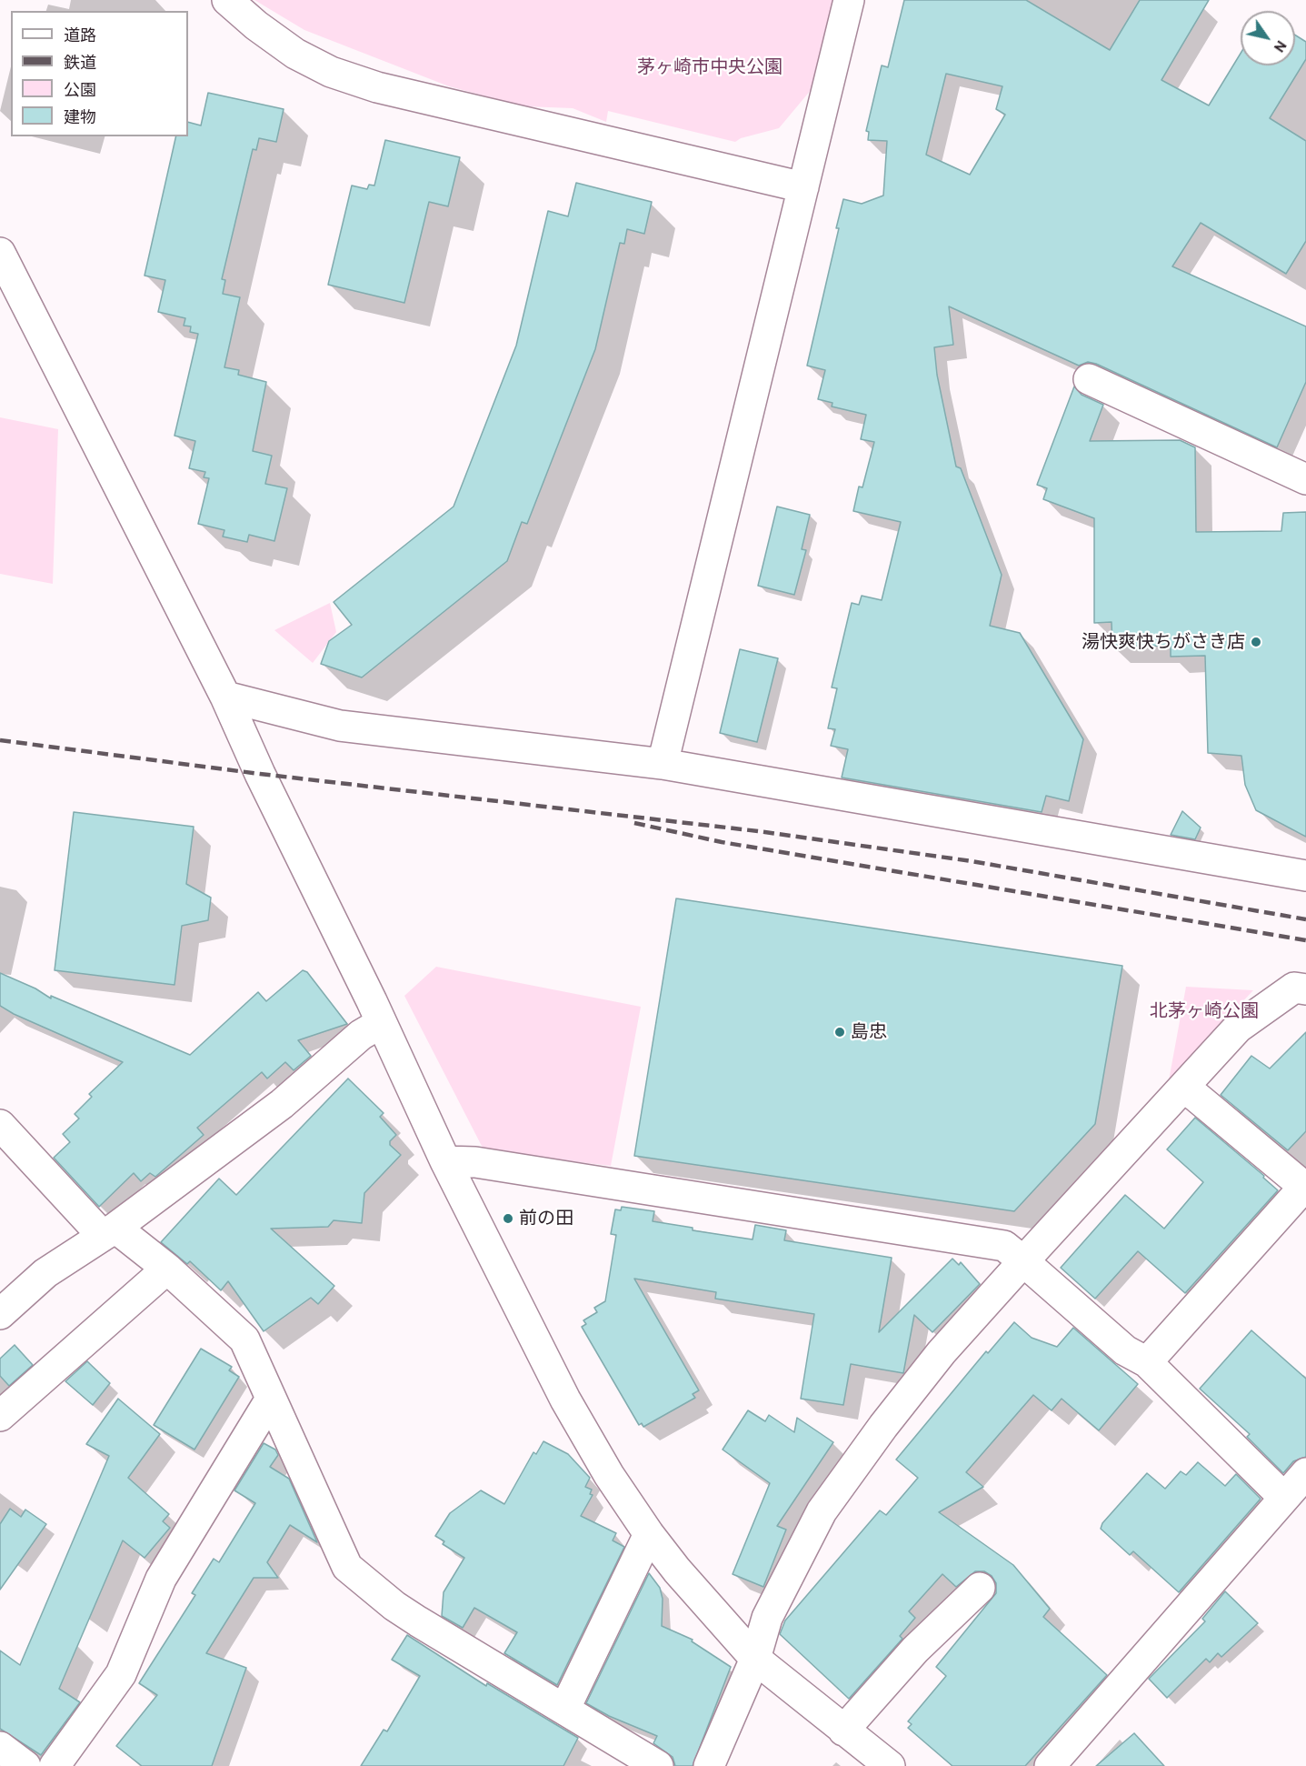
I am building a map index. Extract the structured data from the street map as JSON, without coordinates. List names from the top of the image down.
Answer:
{
  "parks": ["茅ヶ崎市中央公園", "北茅ヶ崎公園"],
  "places": ["湯快爽快ちがさき店", "島忠", "前の田"],
  "legend": [
    "道路",
    "鉄道",
    "公園",
    "建物"
  ],
  "north": "bottom right"
}
